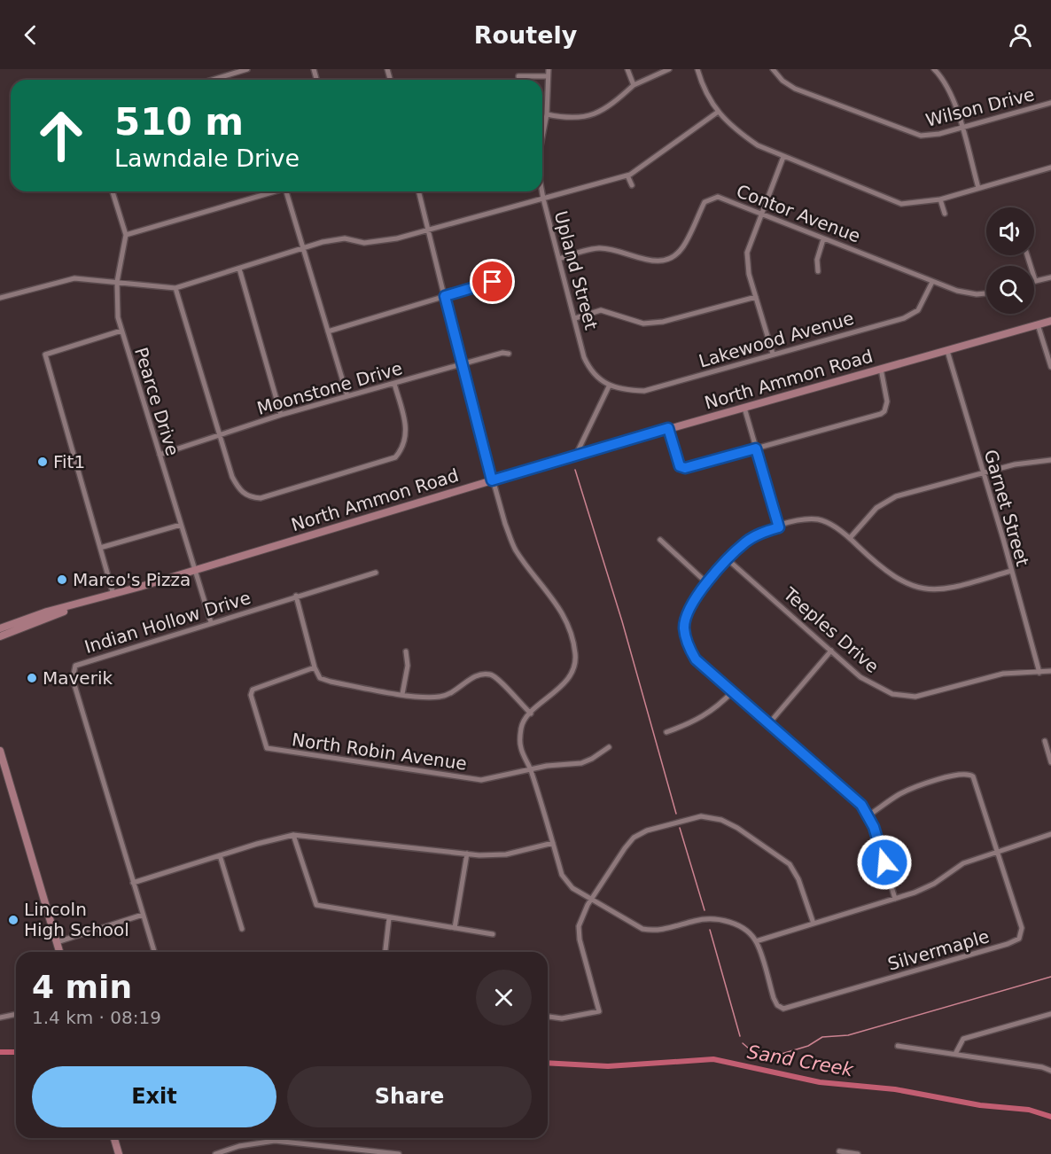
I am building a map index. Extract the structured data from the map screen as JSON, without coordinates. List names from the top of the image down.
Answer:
{
  "streets": {
    "main road": ["North Ammon Road"],
    "street": [
      "Wilson Drive",
      "Contor Avenue",
      "Upland Street",
      "Lakewood Avenue",
      "Moonstone Drive",
      "Pearce Drive",
      "Garnet Street",
      "Indian Hollow Drive",
      "Teeples Drive",
      "North Robin Avenue",
      "Silvermaple"
    ]
  },
  "crossings": [
    ["Contor Avenue", "Upland Street"],
    ["Contor Avenue", "Lakewood Avenue"],
    ["Upland Street", "Lakewood Avenue"],
    ["North Ammon Road", "Pearce Drive"],
    ["North Ammon Road", "Garnet Street"],
    ["Moonstone Drive", "Pearce Drive"],
    ["Pearce Drive", "Indian Hollow Drive"],
    ["Garnet Street", "Teeples Drive"]
  ],
  "water": ["Sand Creek"],
  "places": [
    "Fit1",
    "Marco's Pizza",
    "Maverik",
    "Lincoln High School"
  ],
  "page": {
    "header": "Routely",
    "turn": ["510 m", "Lawndale Drive"],
    "heading": ["4 min", "1.4 km · 08:19"],
    "buttons": ["Exit", "Share"]
  }
}
